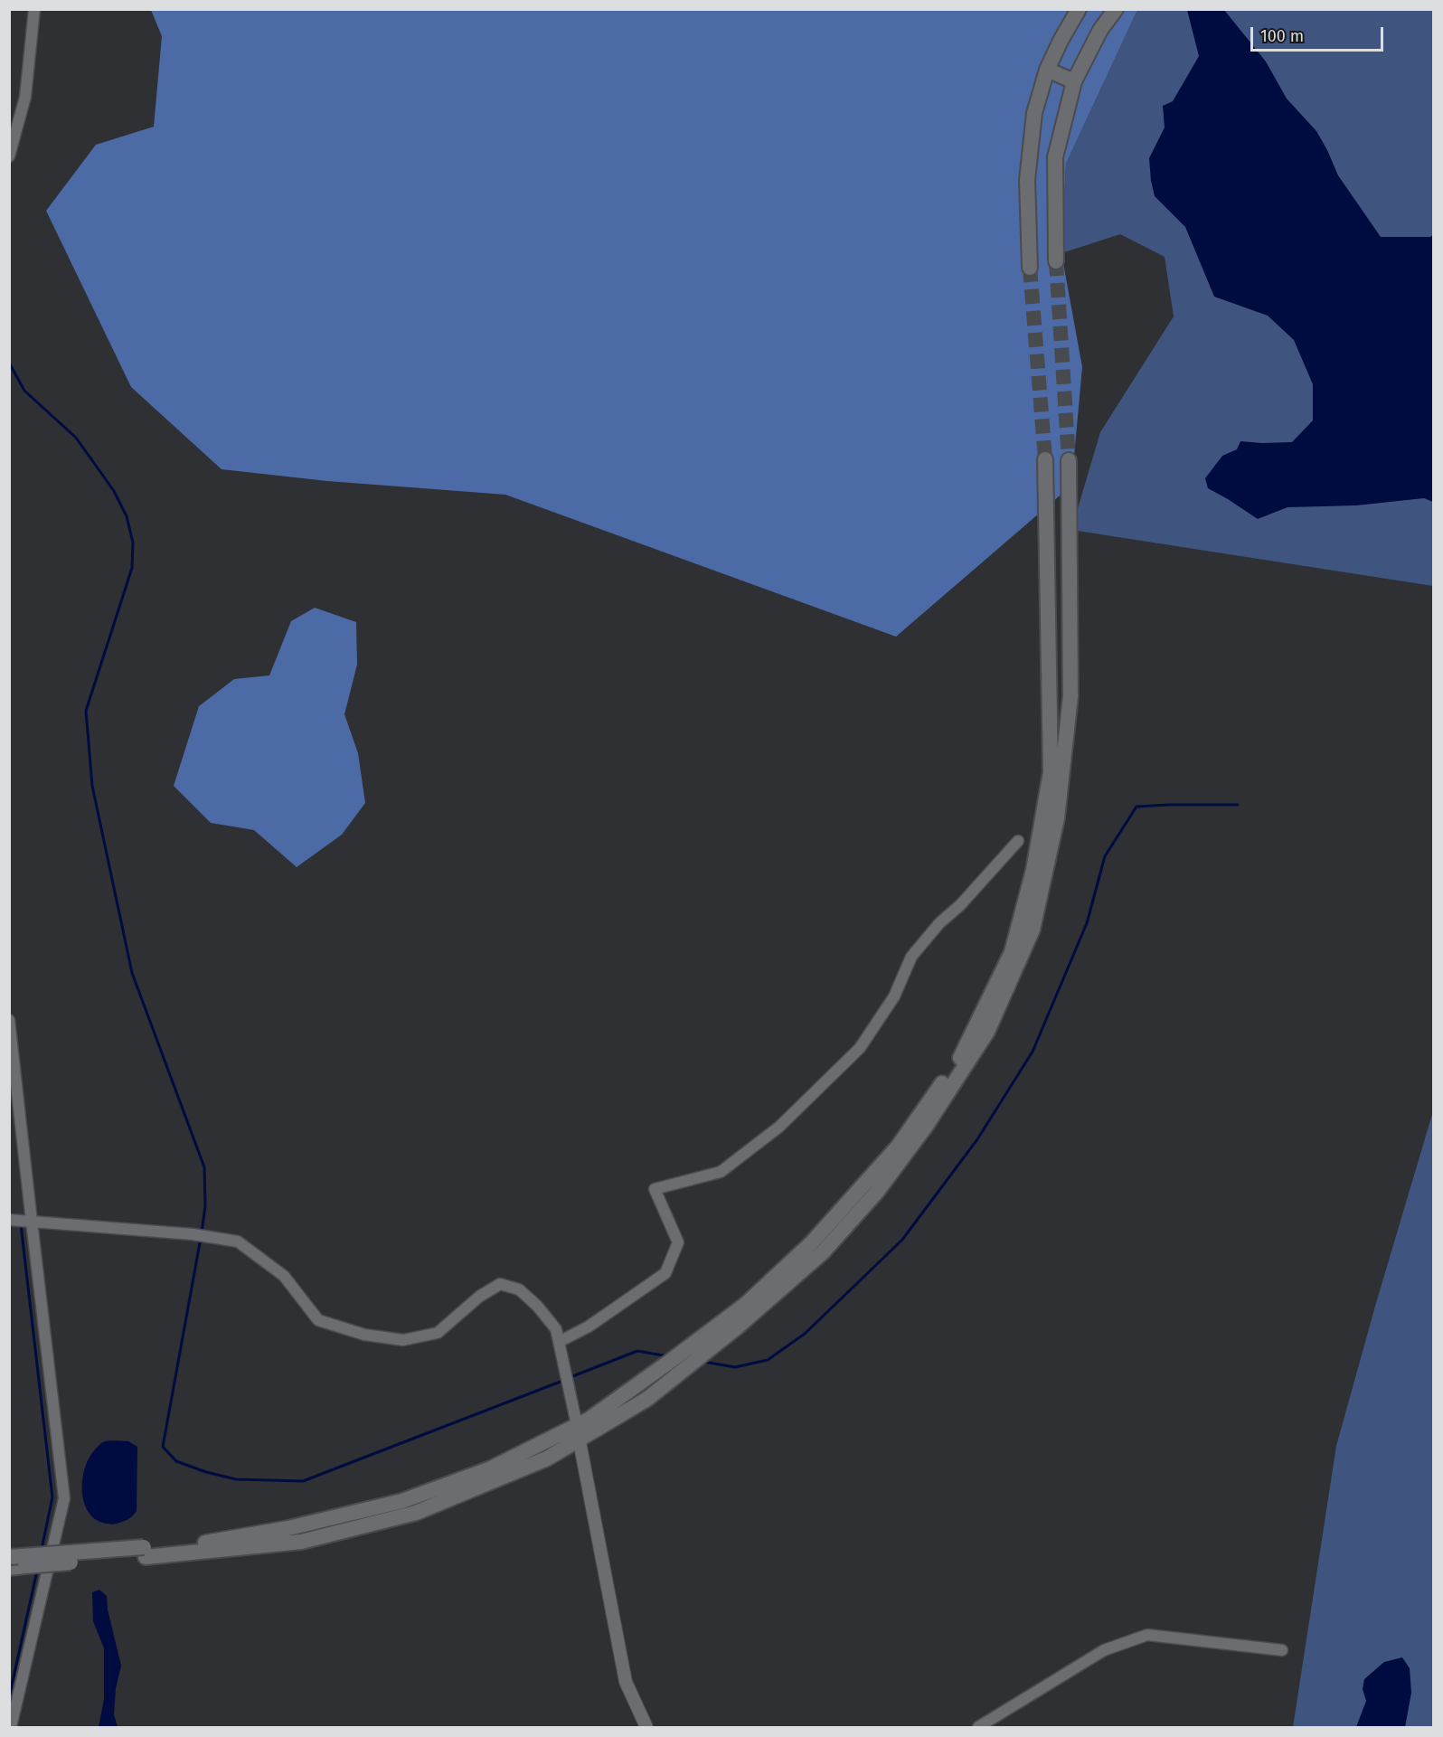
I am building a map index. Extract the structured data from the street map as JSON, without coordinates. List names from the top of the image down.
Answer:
{
  "scale_bar": "100 m"
}
